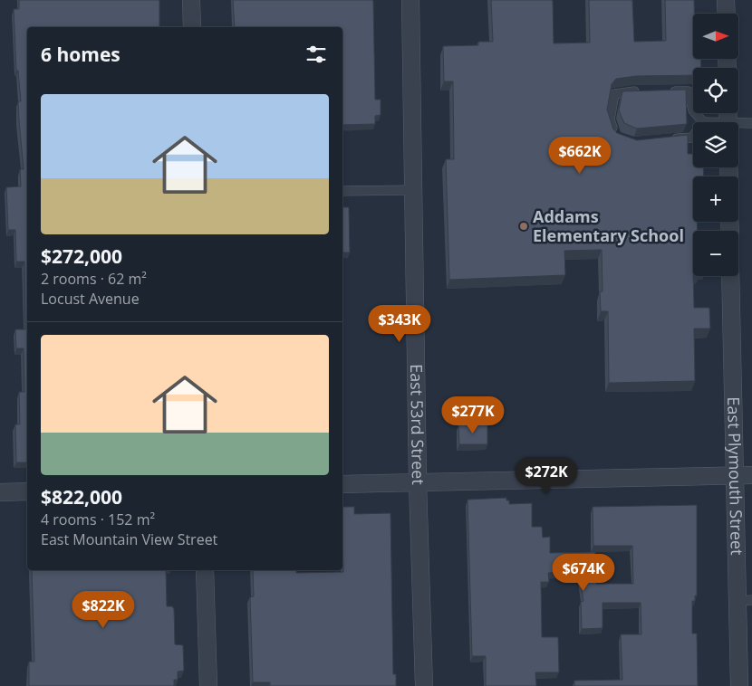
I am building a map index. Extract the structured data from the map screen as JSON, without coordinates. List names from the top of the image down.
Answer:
{
  "streets": {
    "street": ["East 53rd Street", "East Plymouth Street"]
  },
  "places": ["Addams Elementary School"],
  "north": "right",
  "page": {
    "map_buttons": ["+", "−"],
    "heading": "6 homes",
    "list": [
      {
        "name": "$272,000",
        "note": "2 rooms · 62 m² · Locust Avenue"
      },
      {
        "name": "$822,000",
        "note": "4 rooms · 152 m² · East Mountain View Street"
      }
    ],
    "price": [
      "$662K",
      "$343K",
      "$277K",
      "$272K",
      "$674K",
      "$822K"
    ]
  }
}
